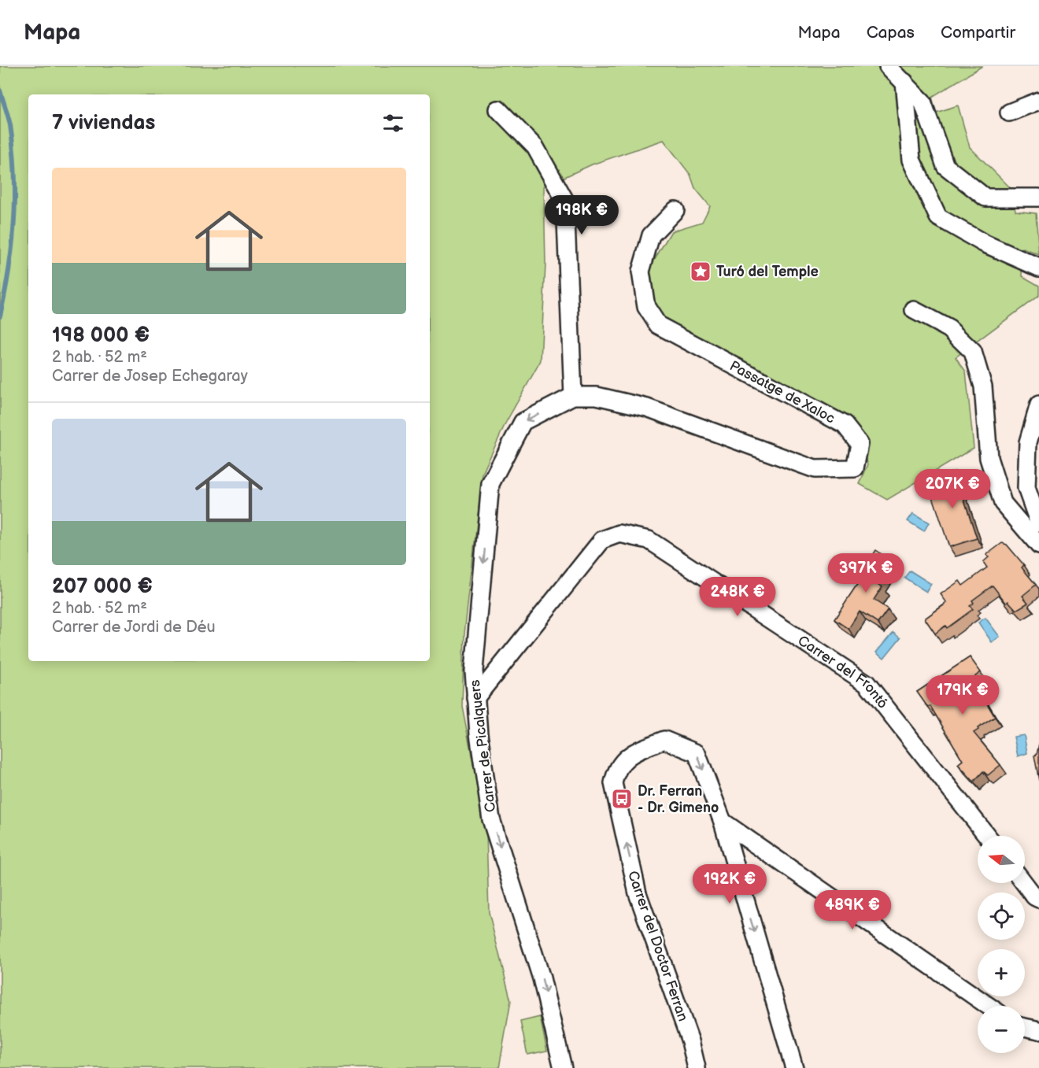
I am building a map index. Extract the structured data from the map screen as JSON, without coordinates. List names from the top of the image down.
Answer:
{
  "streets": {
    "street": [
      "Passatge de Xaloc",
      "Carrer del Frontó",
      "Carrer de Picalquers",
      "Carrer del Doctor Ferran"
    ]
  },
  "crossings": [
    ["Passatge de Xaloc", "Carrer de Picalquers"],
    ["Carrer del Frontó", "Carrer de Picalquers"]
  ],
  "one_way": ["Carrer de Picalquers"],
  "places": {
    "place": ["Turó del Temple"],
    "bus stop": ["Dr. Ferran - Dr. Gimeno"]
  },
  "north": "left",
  "page": {
    "header": "Mapa",
    "nav": ["Mapa", "Capas", "Compartir"],
    "heading": "7 viviendas",
    "list": [
      {
        "name": "198 000 €",
        "note": "2 hab. · 52 m² · Carrer de Josep Echegaray"
      },
      {
        "name": "207 000 €",
        "note": "2 hab. · 52 m² · Carrer de Jordi de Déu"
      }
    ],
    "price": [
      "198K €",
      "207K €",
      "397K €",
      "248K €",
      "179K €",
      "192K €",
      "489K €"
    ],
    "map_buttons": ["+", "−"]
  }
}
